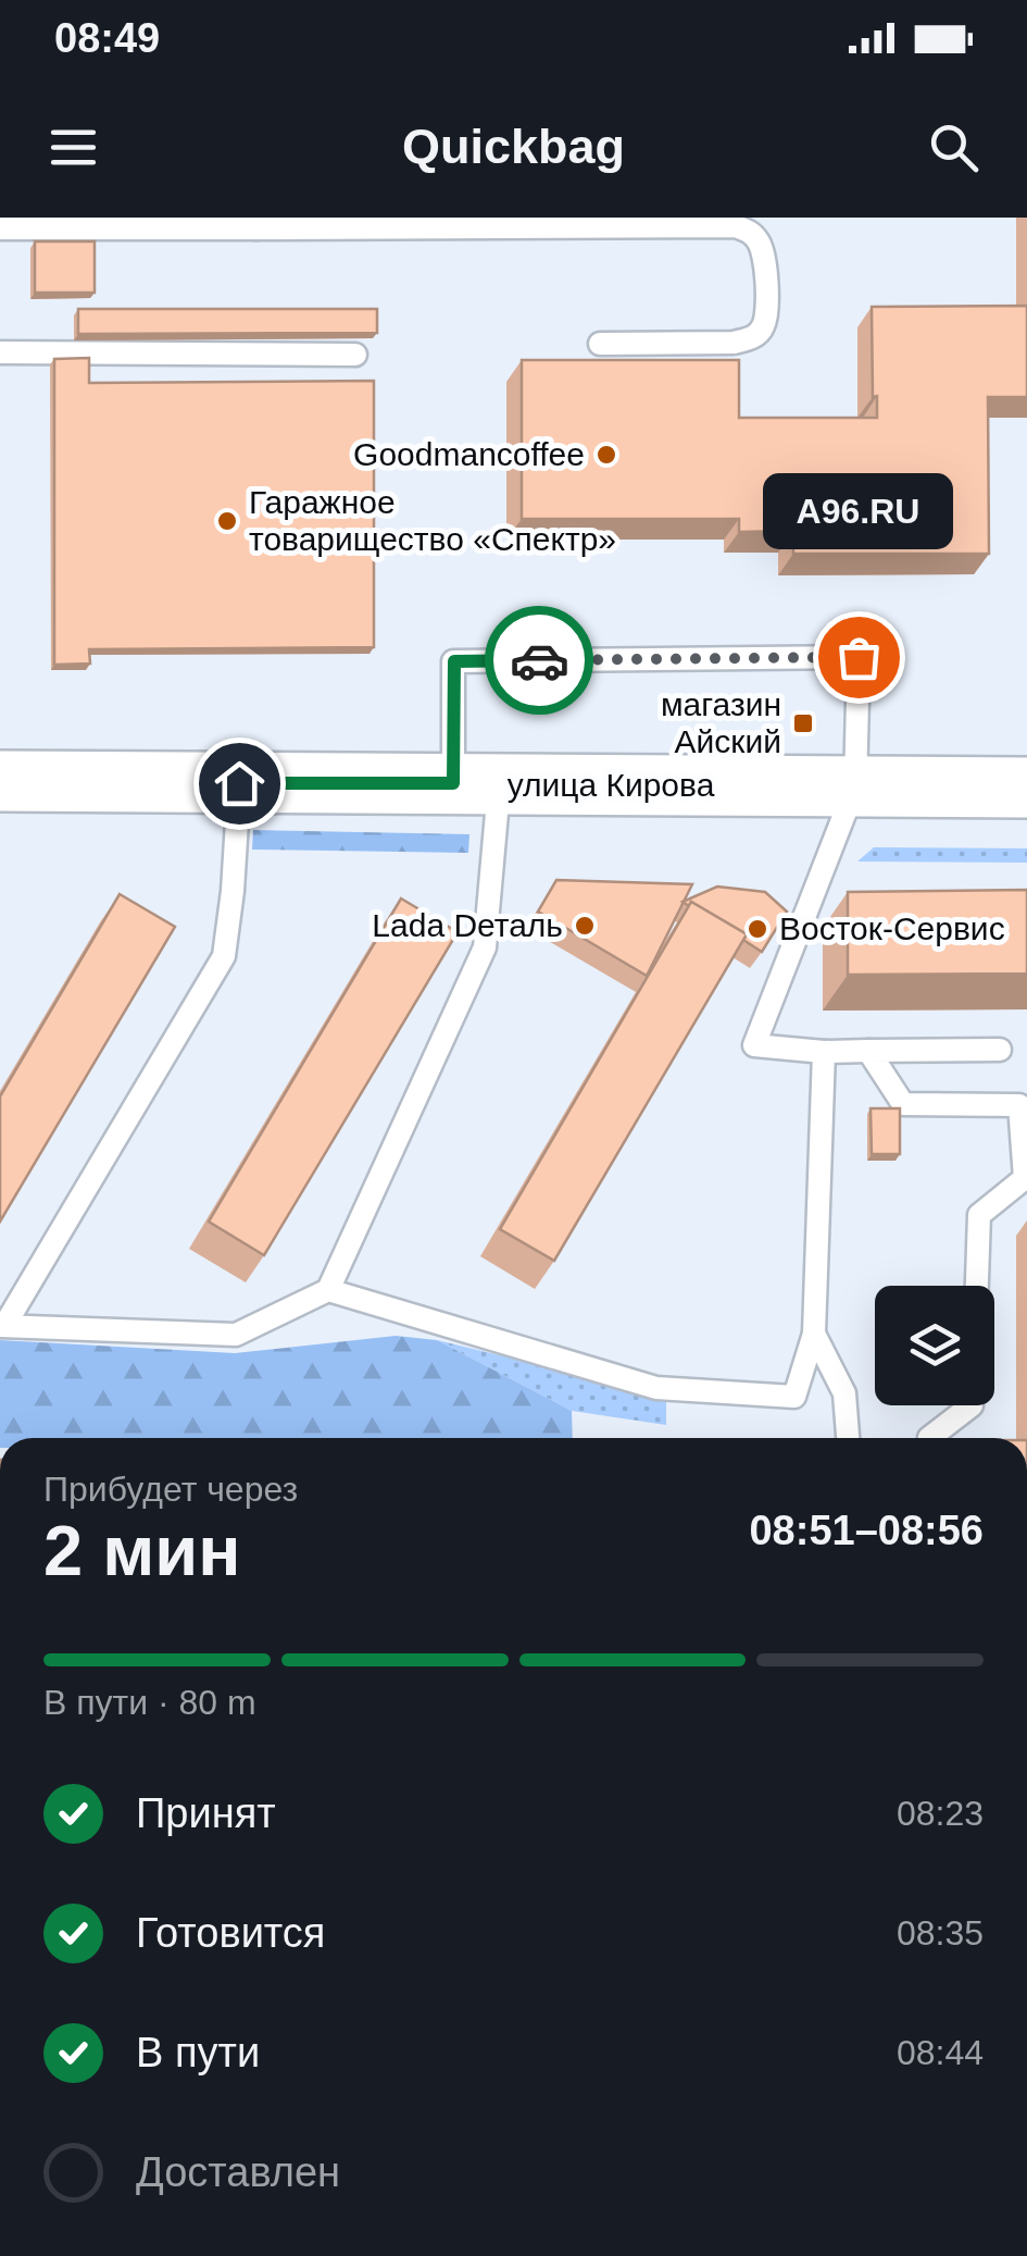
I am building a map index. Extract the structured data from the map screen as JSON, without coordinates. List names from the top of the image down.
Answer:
{
  "streets": {
    "main road": ["улица Кирова"]
  },
  "places": {
    "other": [
      "Goodmancoffee",
      "Гаражное товарищество «Спектр»",
      "А96.RU",
      "Lada Dеталь",
      "Восток-Сервис"
    ],
    "transit": ["магазин Айский"]
  },
  "page": {
    "status": "08:49",
    "header": "Quickbag",
    "bubble": "А96.RU",
    "heading": ["2 мин", "Прибудет через", "08:51–08:56"],
    "bar": "В пути · 80 m",
    "list": [
      ["Принят", "08:23"],
      ["Готовится", "08:35"],
      ["В пути", "08:44"],
      "Доставлен"
    ]
  }
}
